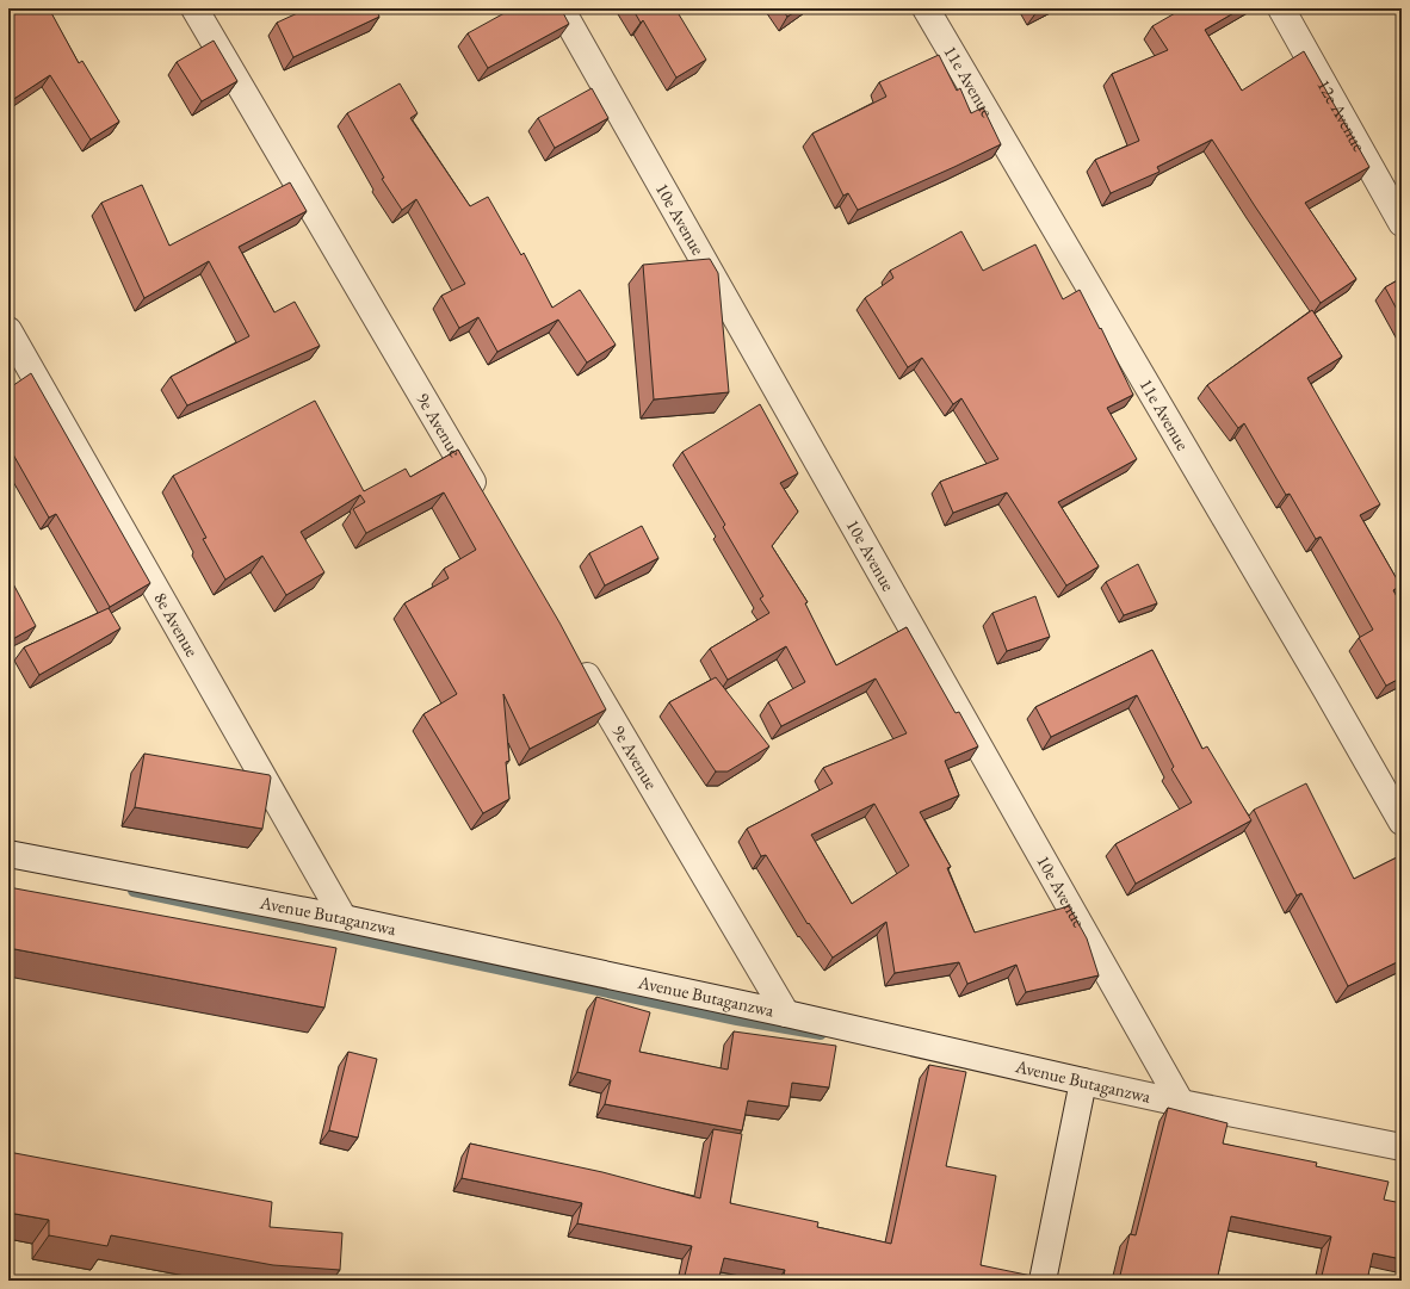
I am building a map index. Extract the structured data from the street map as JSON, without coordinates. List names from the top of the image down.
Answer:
{
  "streets": {
    "street": [
      "11e Avenue",
      "12e Avenue",
      "10e Avenue",
      "9e Avenue",
      "8e Avenue",
      "Avenue Butaganzwa"
    ]
  },
  "crossings": [
    ["10e Avenue", "Avenue Butaganzwa"],
    ["9e Avenue", "Avenue Butaganzwa"],
    ["8e Avenue", "Avenue Butaganzwa"]
  ]
}
